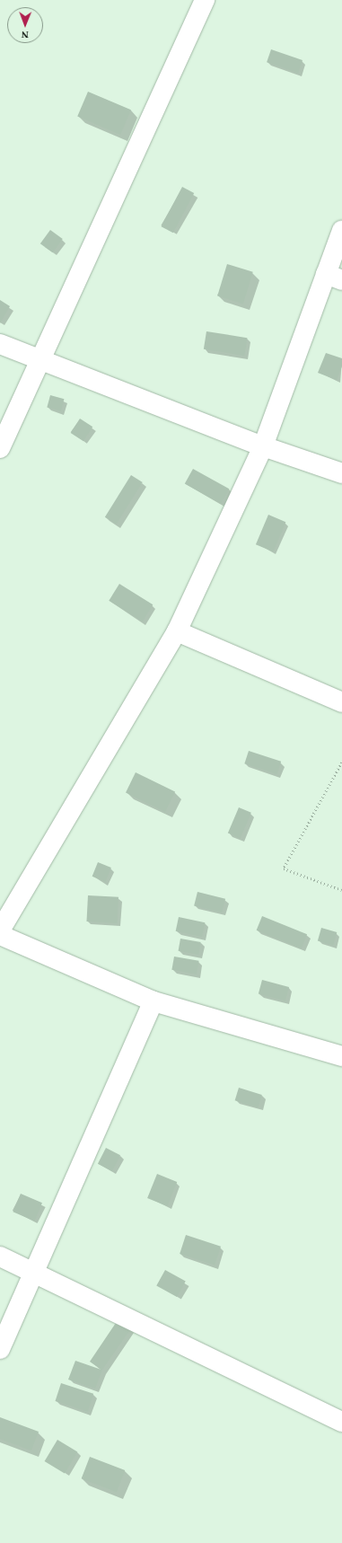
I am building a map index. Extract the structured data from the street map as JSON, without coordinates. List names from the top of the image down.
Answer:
{
  "north": "bottom"
}
